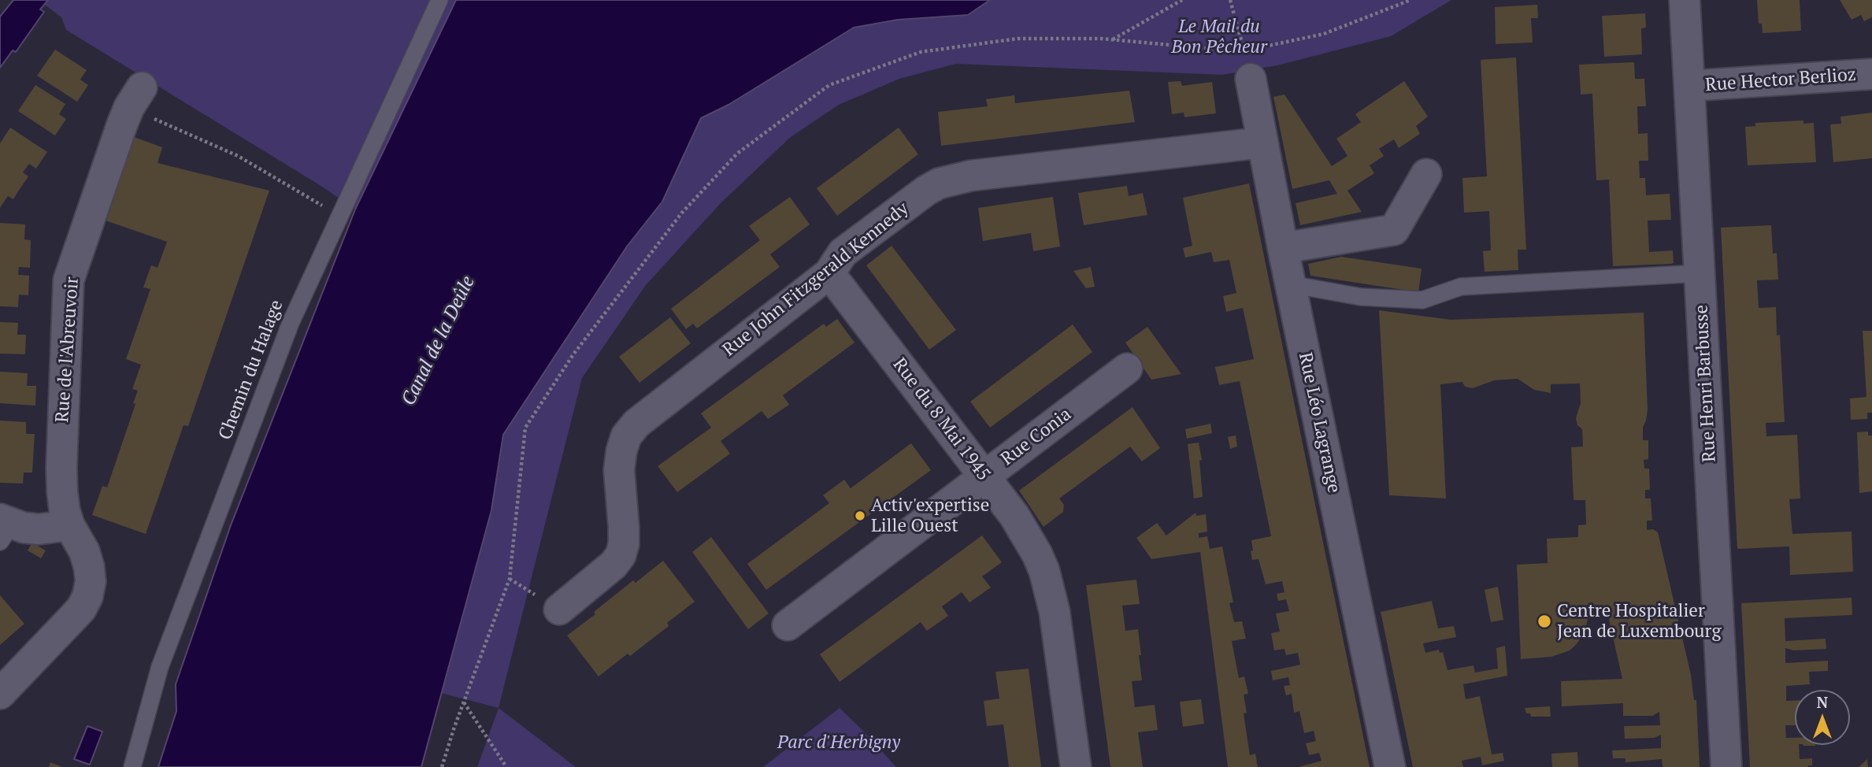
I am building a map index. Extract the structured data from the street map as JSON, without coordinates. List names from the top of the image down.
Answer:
{
  "streets": {
    "street": [
      "Rue Hector Berlioz",
      "Rue John Fitzgerald Kennedy",
      "Rue de l'Abreuvoir",
      "Rue Henri Barbusse",
      "Rue du 8 Mai 1945",
      "Rue Léo Lagrange",
      "Rue Conia"
    ],
    "lane": ["Chemin du Halage"]
  },
  "crossings": [
    ["Rue Hector Berlioz", "Rue Henri Barbusse"],
    ["Rue John Fitzgerald Kennedy", "Rue du 8 Mai 1945"],
    ["Rue John Fitzgerald Kennedy", "Rue Léo Lagrange"],
    ["Rue du 8 Mai 1945", "Rue Conia"]
  ],
  "water": ["Canal de la Deûle"],
  "parks": ["Le Mail du Bon Pêcheur", "Parc d'Herbigny"],
  "places": ["Activ'expertise Lille Ouest", "Centre Hospitalier Jean de Luxembourg"],
  "north": "top"
}
